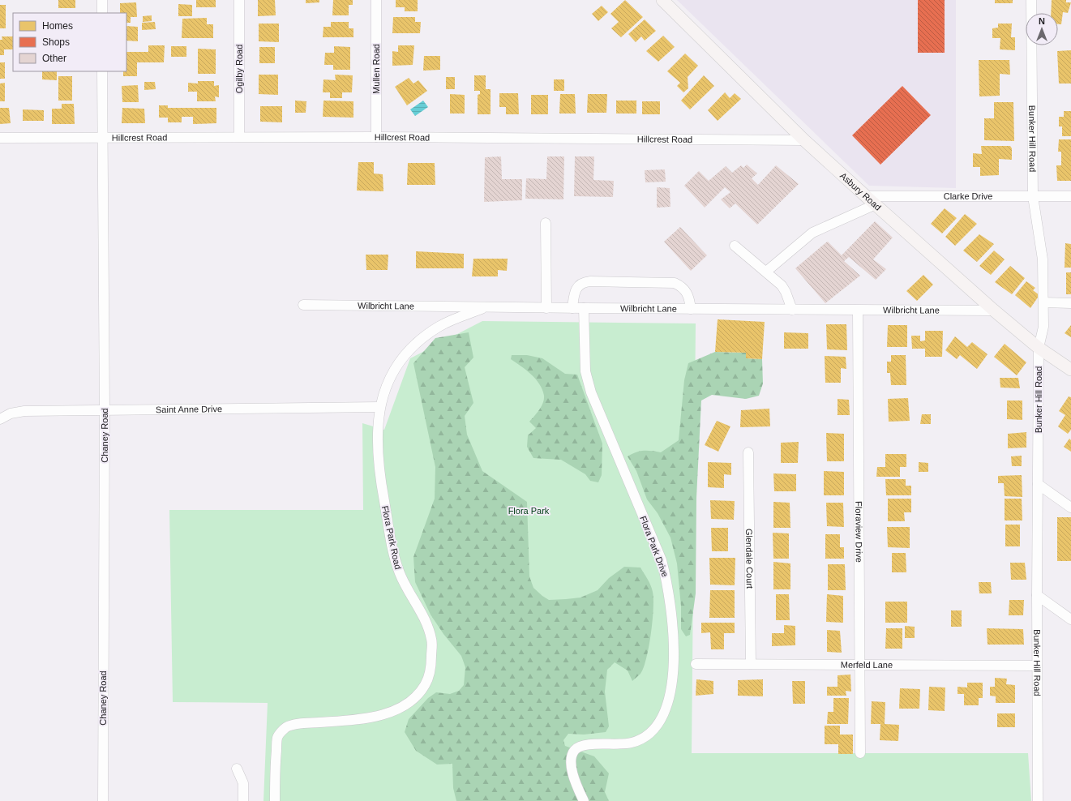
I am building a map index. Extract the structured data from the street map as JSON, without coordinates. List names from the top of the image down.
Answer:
{
  "streets": {
    "main road": ["Asbury Road"],
    "street": [
      "Ogilby Road",
      "Mullen Road",
      "Hillcrest Road",
      "Bunker Hill Road",
      "Clarke Drive",
      "Wilbricht Lane",
      "Saint Anne Drive",
      "Chaney Road",
      "Floraview Drive",
      "Flora Park Road",
      "Flora Park Drive",
      "Glendale Court",
      "Merfeld Lane"
    ]
  },
  "crossings": [
    ["Ogilby Road", "Hillcrest Road"],
    ["Mullen Road", "Hillcrest Road"],
    ["Hillcrest Road", "Asbury Road"],
    ["Hillcrest Road", "Chaney Road"],
    ["Bunker Hill Road", "Asbury Road"],
    ["Bunker Hill Road", "Clarke Drive"],
    ["Bunker Hill Road", "Merfeld Lane"],
    ["Asbury Road", "Clarke Drive"],
    ["Asbury Road", "Wilbricht Lane"],
    ["Wilbricht Lane", "Floraview Drive"],
    ["Wilbricht Lane", "Flora Park Road"],
    ["Wilbricht Lane", "Flora Park Drive"],
    ["Saint Anne Drive", "Chaney Road"],
    ["Saint Anne Drive", "Flora Park Road"],
    ["Floraview Drive", "Merfeld Lane"],
    ["Glendale Court", "Merfeld Lane"]
  ],
  "parks": ["Flora Park"],
  "legend": ["Homes", "Shops", "Other"],
  "north": "top"
}
